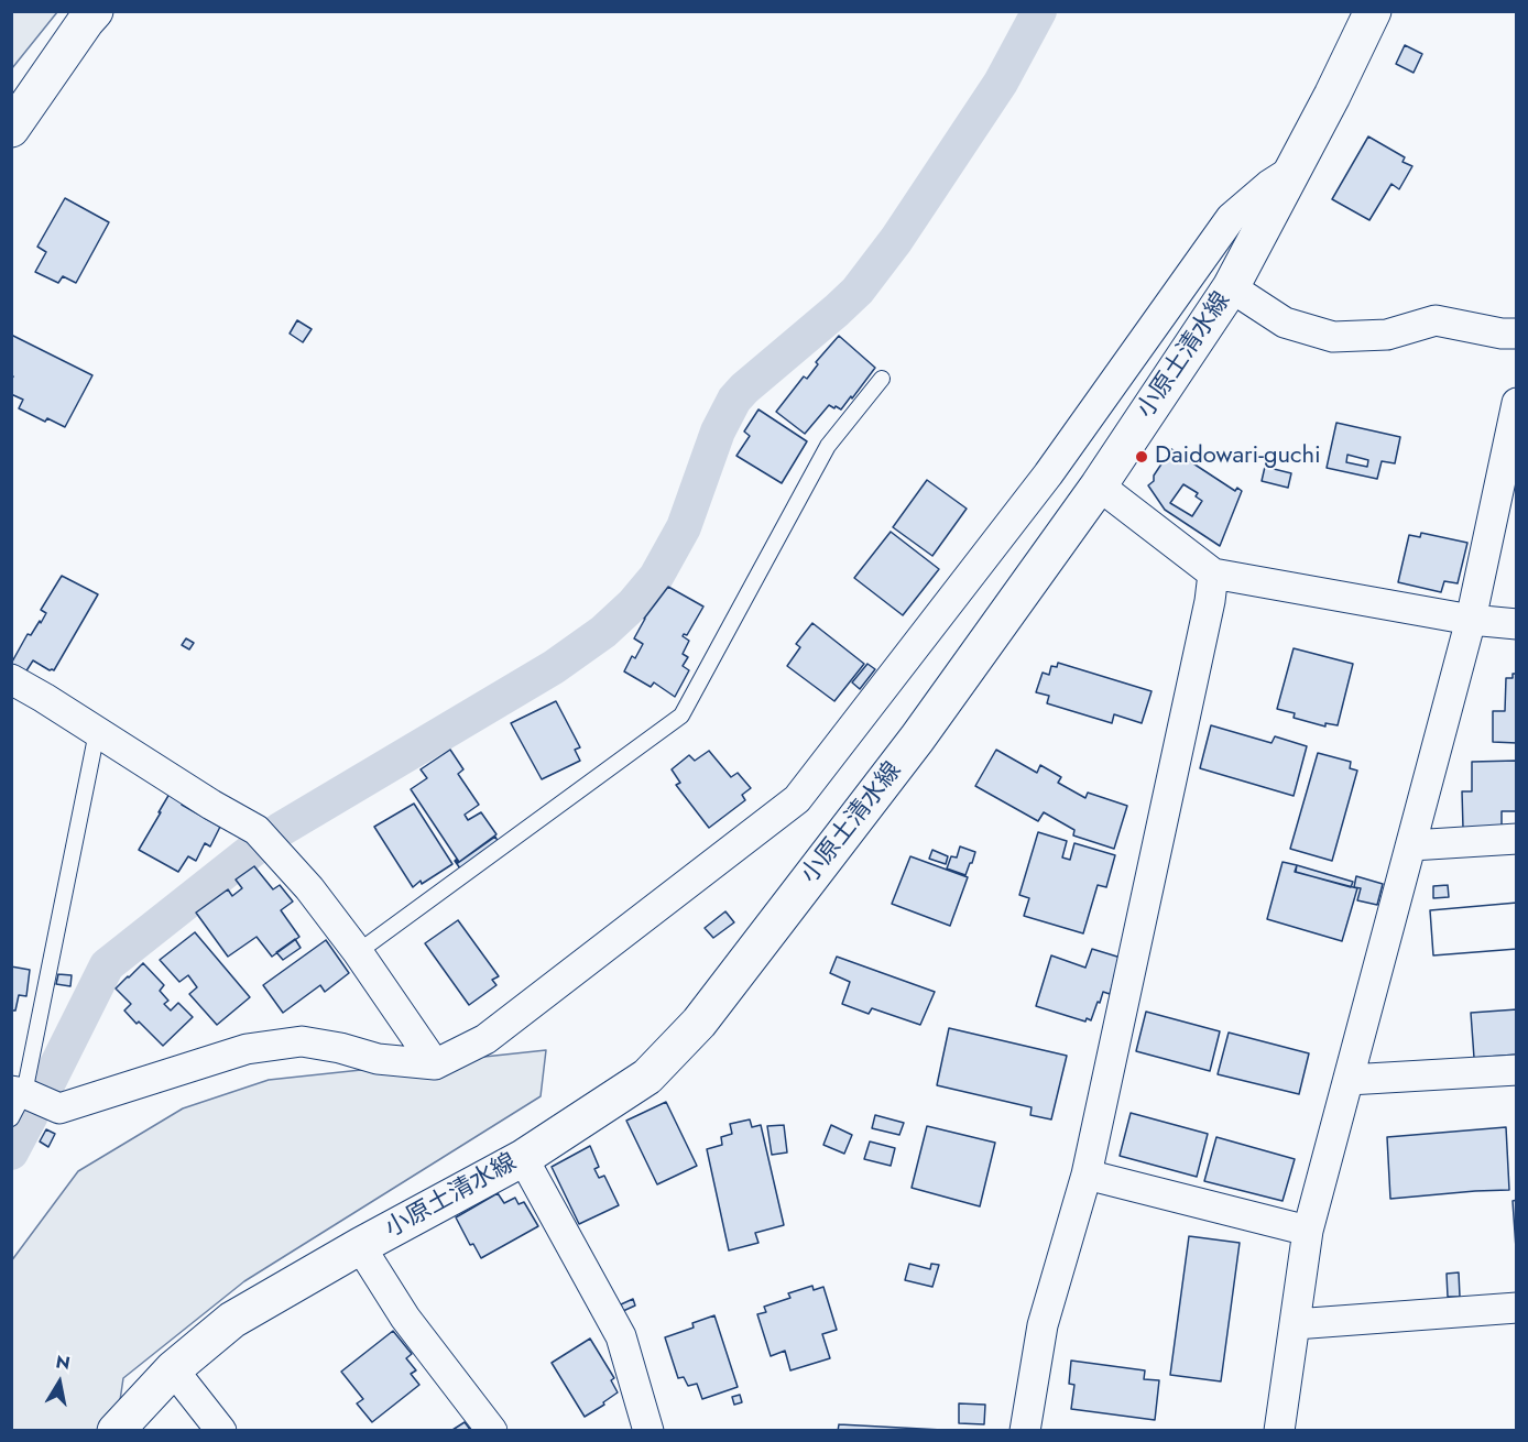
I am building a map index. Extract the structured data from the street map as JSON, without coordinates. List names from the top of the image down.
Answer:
{
  "streets": {
    "main road": ["小原土清水線"]
  },
  "places": ["Daidowari-guchi"],
  "north": "top"
}
